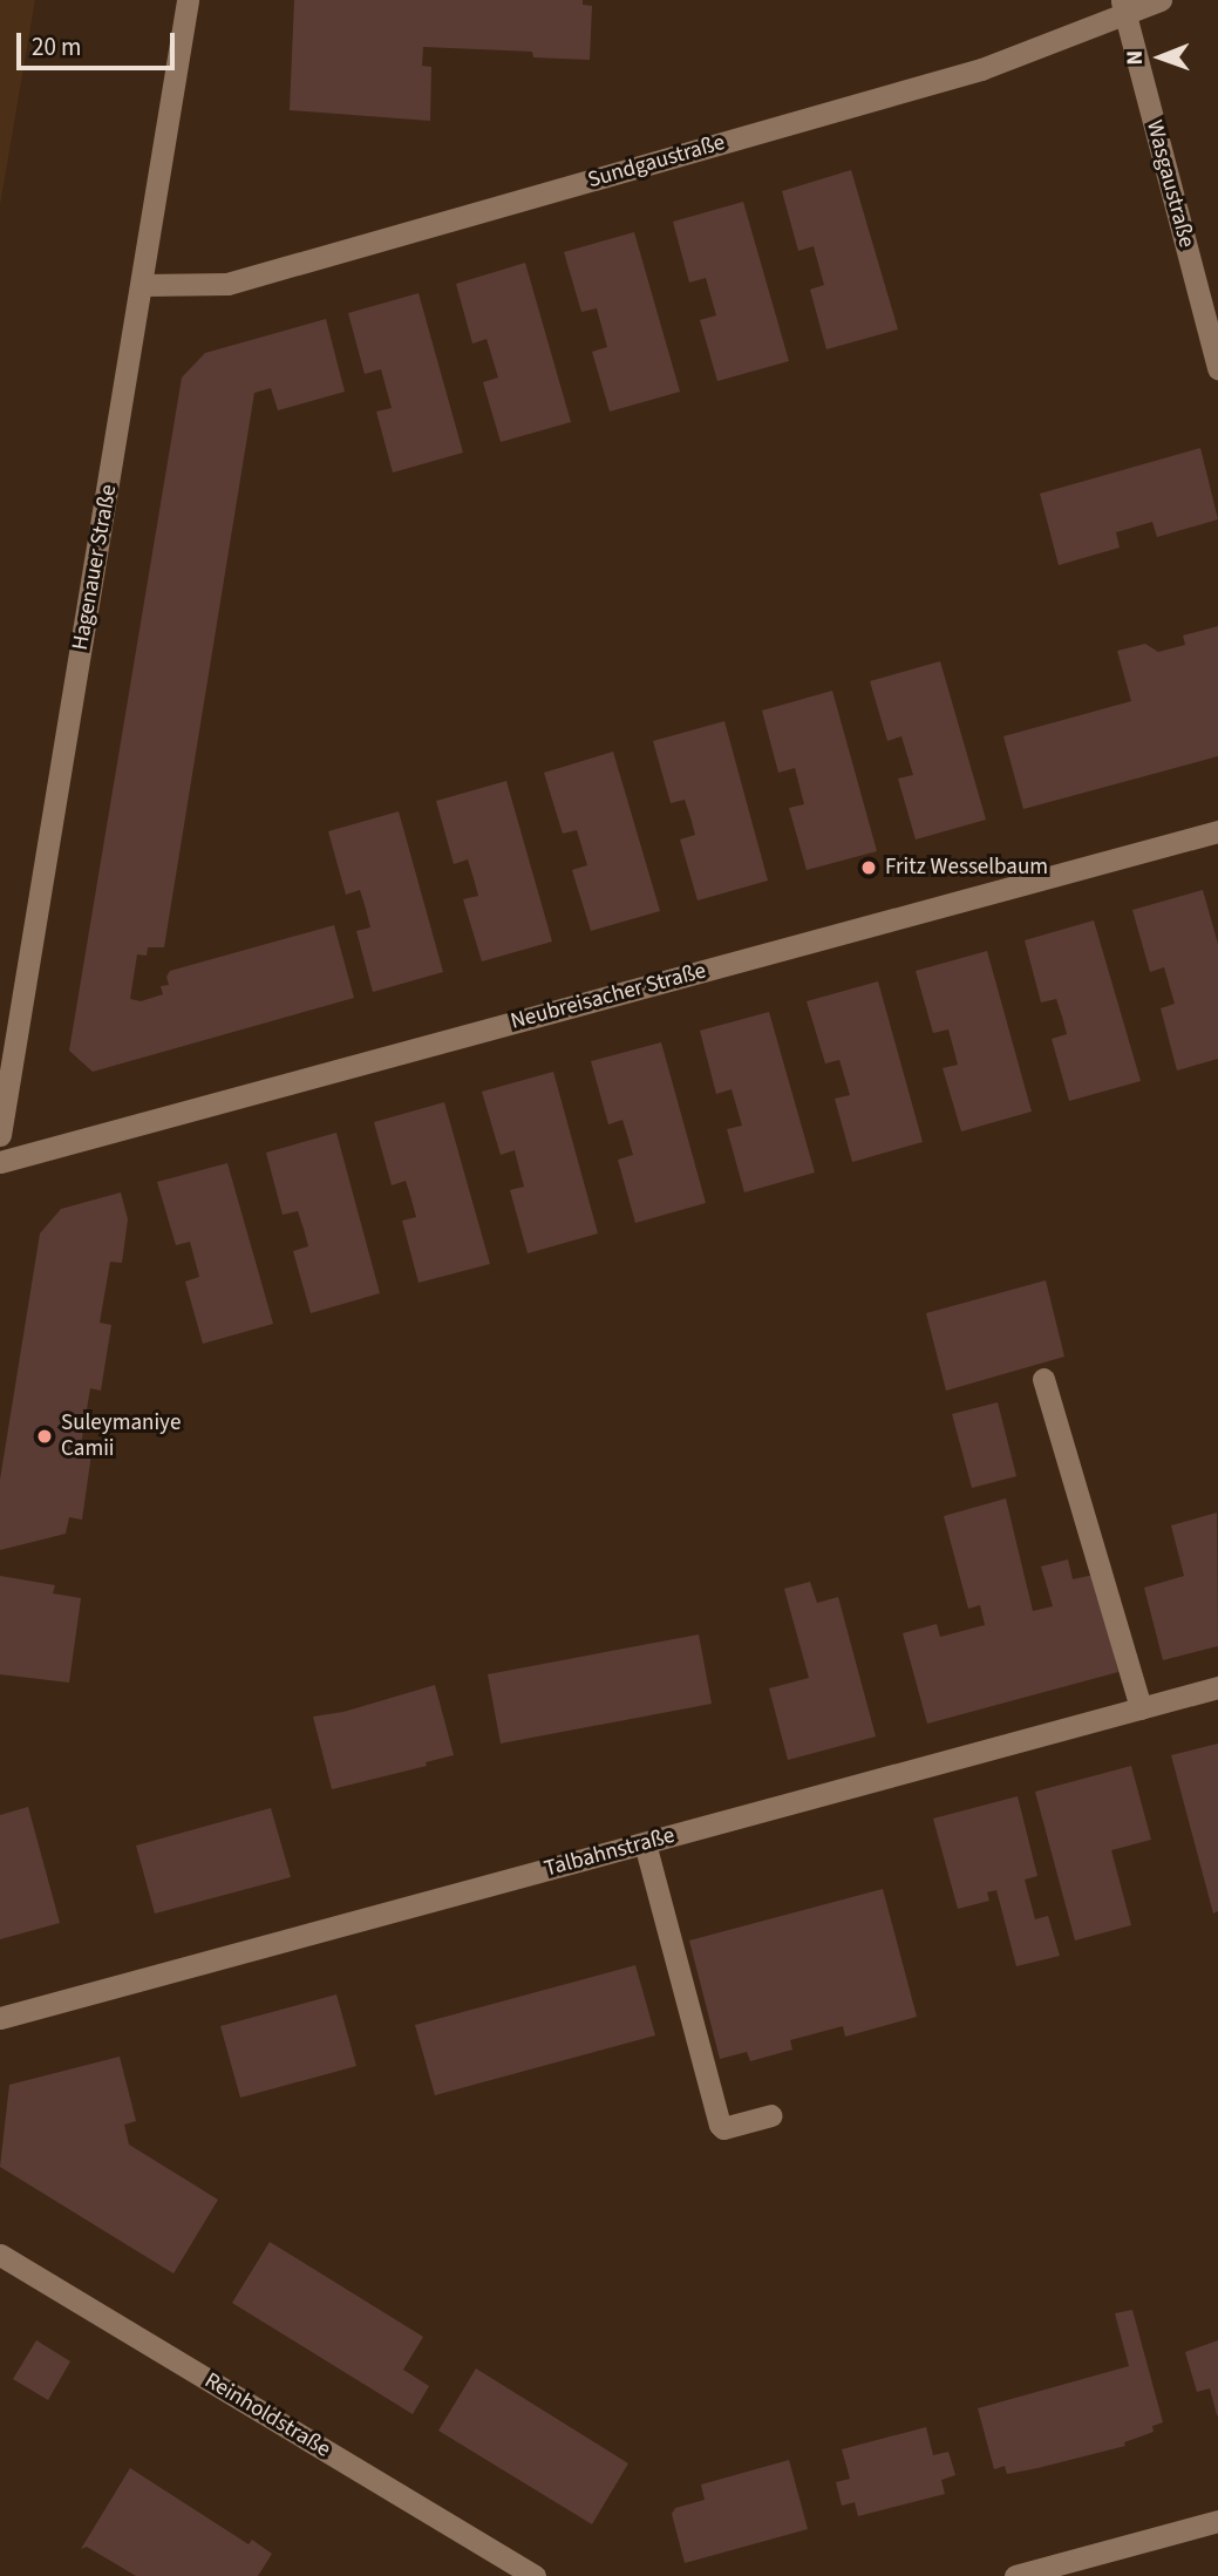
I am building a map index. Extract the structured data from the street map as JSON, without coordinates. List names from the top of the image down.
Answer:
{
  "streets": {
    "street": [
      "Sundgaustraße",
      "Wasgaustraße",
      "Hagenauer Straße",
      "Neubreisacher Straße",
      "Talbahnstraße",
      "Reinholdstraße"
    ]
  },
  "crossings": [
    ["Sundgaustraße", "Wasgaustraße"],
    ["Sundgaustraße", "Hagenauer Straße"]
  ],
  "places": ["Fritz Wesselbaum", "Suleymaniye Camii"],
  "scale_bar": "20 m",
  "north": "left"
}
